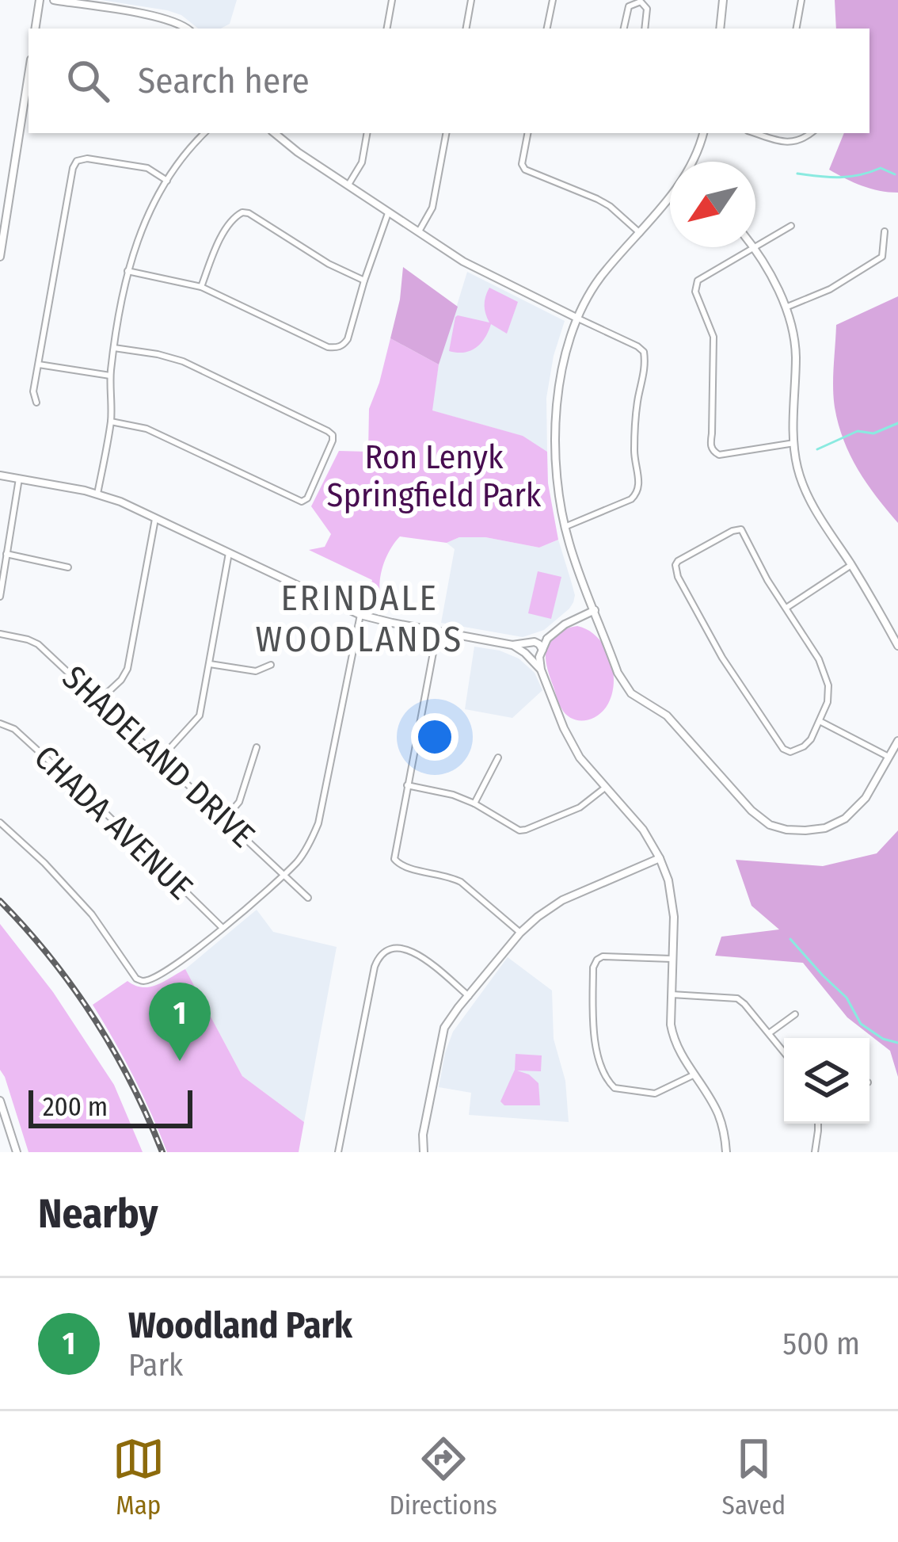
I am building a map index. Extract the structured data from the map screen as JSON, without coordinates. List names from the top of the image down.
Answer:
{
  "streets": {
    "street": ["SHADELAND DRIVE", "CHADA AVENUE"]
  },
  "districts": ["ERINDALE WOODLANDS"],
  "parks": ["Ron Lenyk Springfield Park"],
  "scale_bar": "200 m",
  "north": "bottom left",
  "page": {
    "search": "Search here",
    "pins": "1",
    "scale": "200 m",
    "heading": "Nearby",
    "list": [
      {
        "mark": "1",
        "name": "Woodland Park",
        "note": "Park",
        "value": "500 m"
      }
    ],
    "nav": ["Map", "Directions", "Saved"]
  }
}
